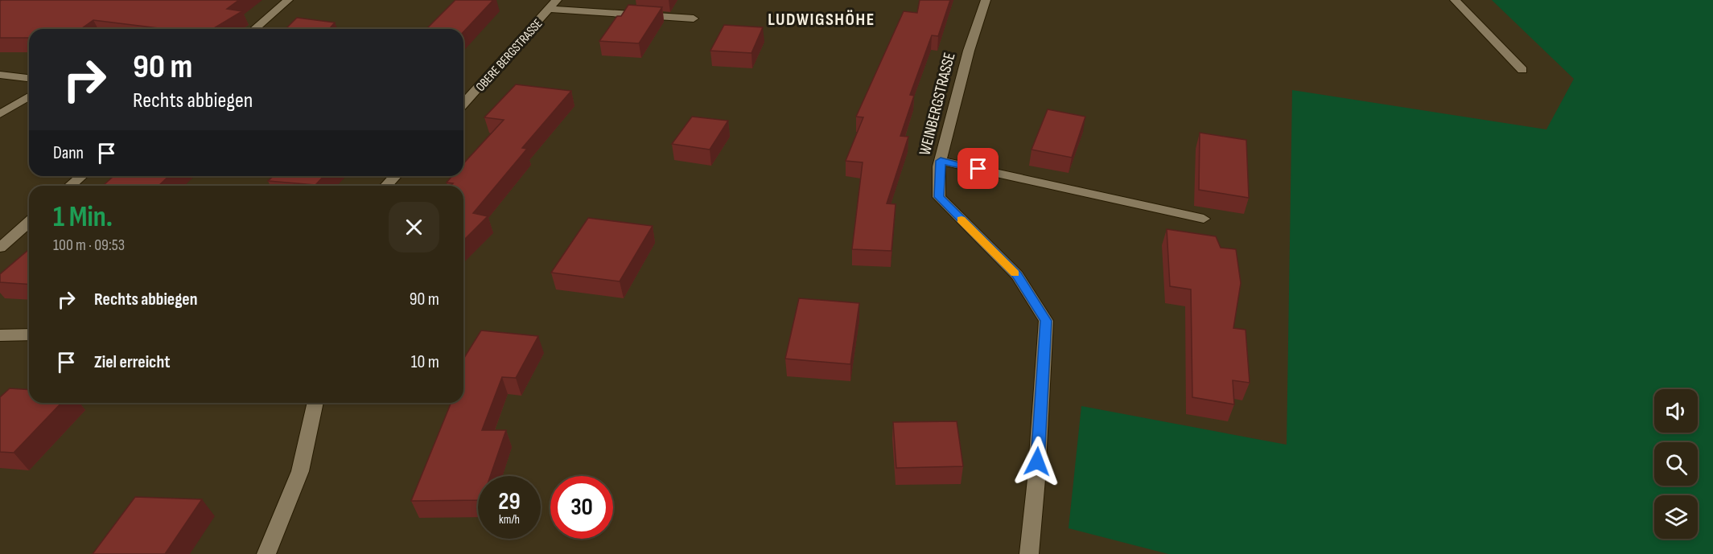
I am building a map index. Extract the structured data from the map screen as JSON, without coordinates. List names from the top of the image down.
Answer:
{
  "streets": {
    "street": ["OBERE BERGSTRASSE", "WEINBERGSTRASSE"]
  },
  "districts": ["LUDWIGSHÖHE"],
  "page": {
    "turn": ["90 m", "Rechts abbiegen"],
    "then": "Dann",
    "heading": ["1 Min.", "100 m · 09:53"],
    "list": [
      {
        "name": "Rechts abbiegen",
        "value": "90 m"
      },
      {
        "name": "Ziel erreicht",
        "value": "10 m"
      }
    ],
    "speed": "29 km/h",
    "limit": "30"
  }
}
